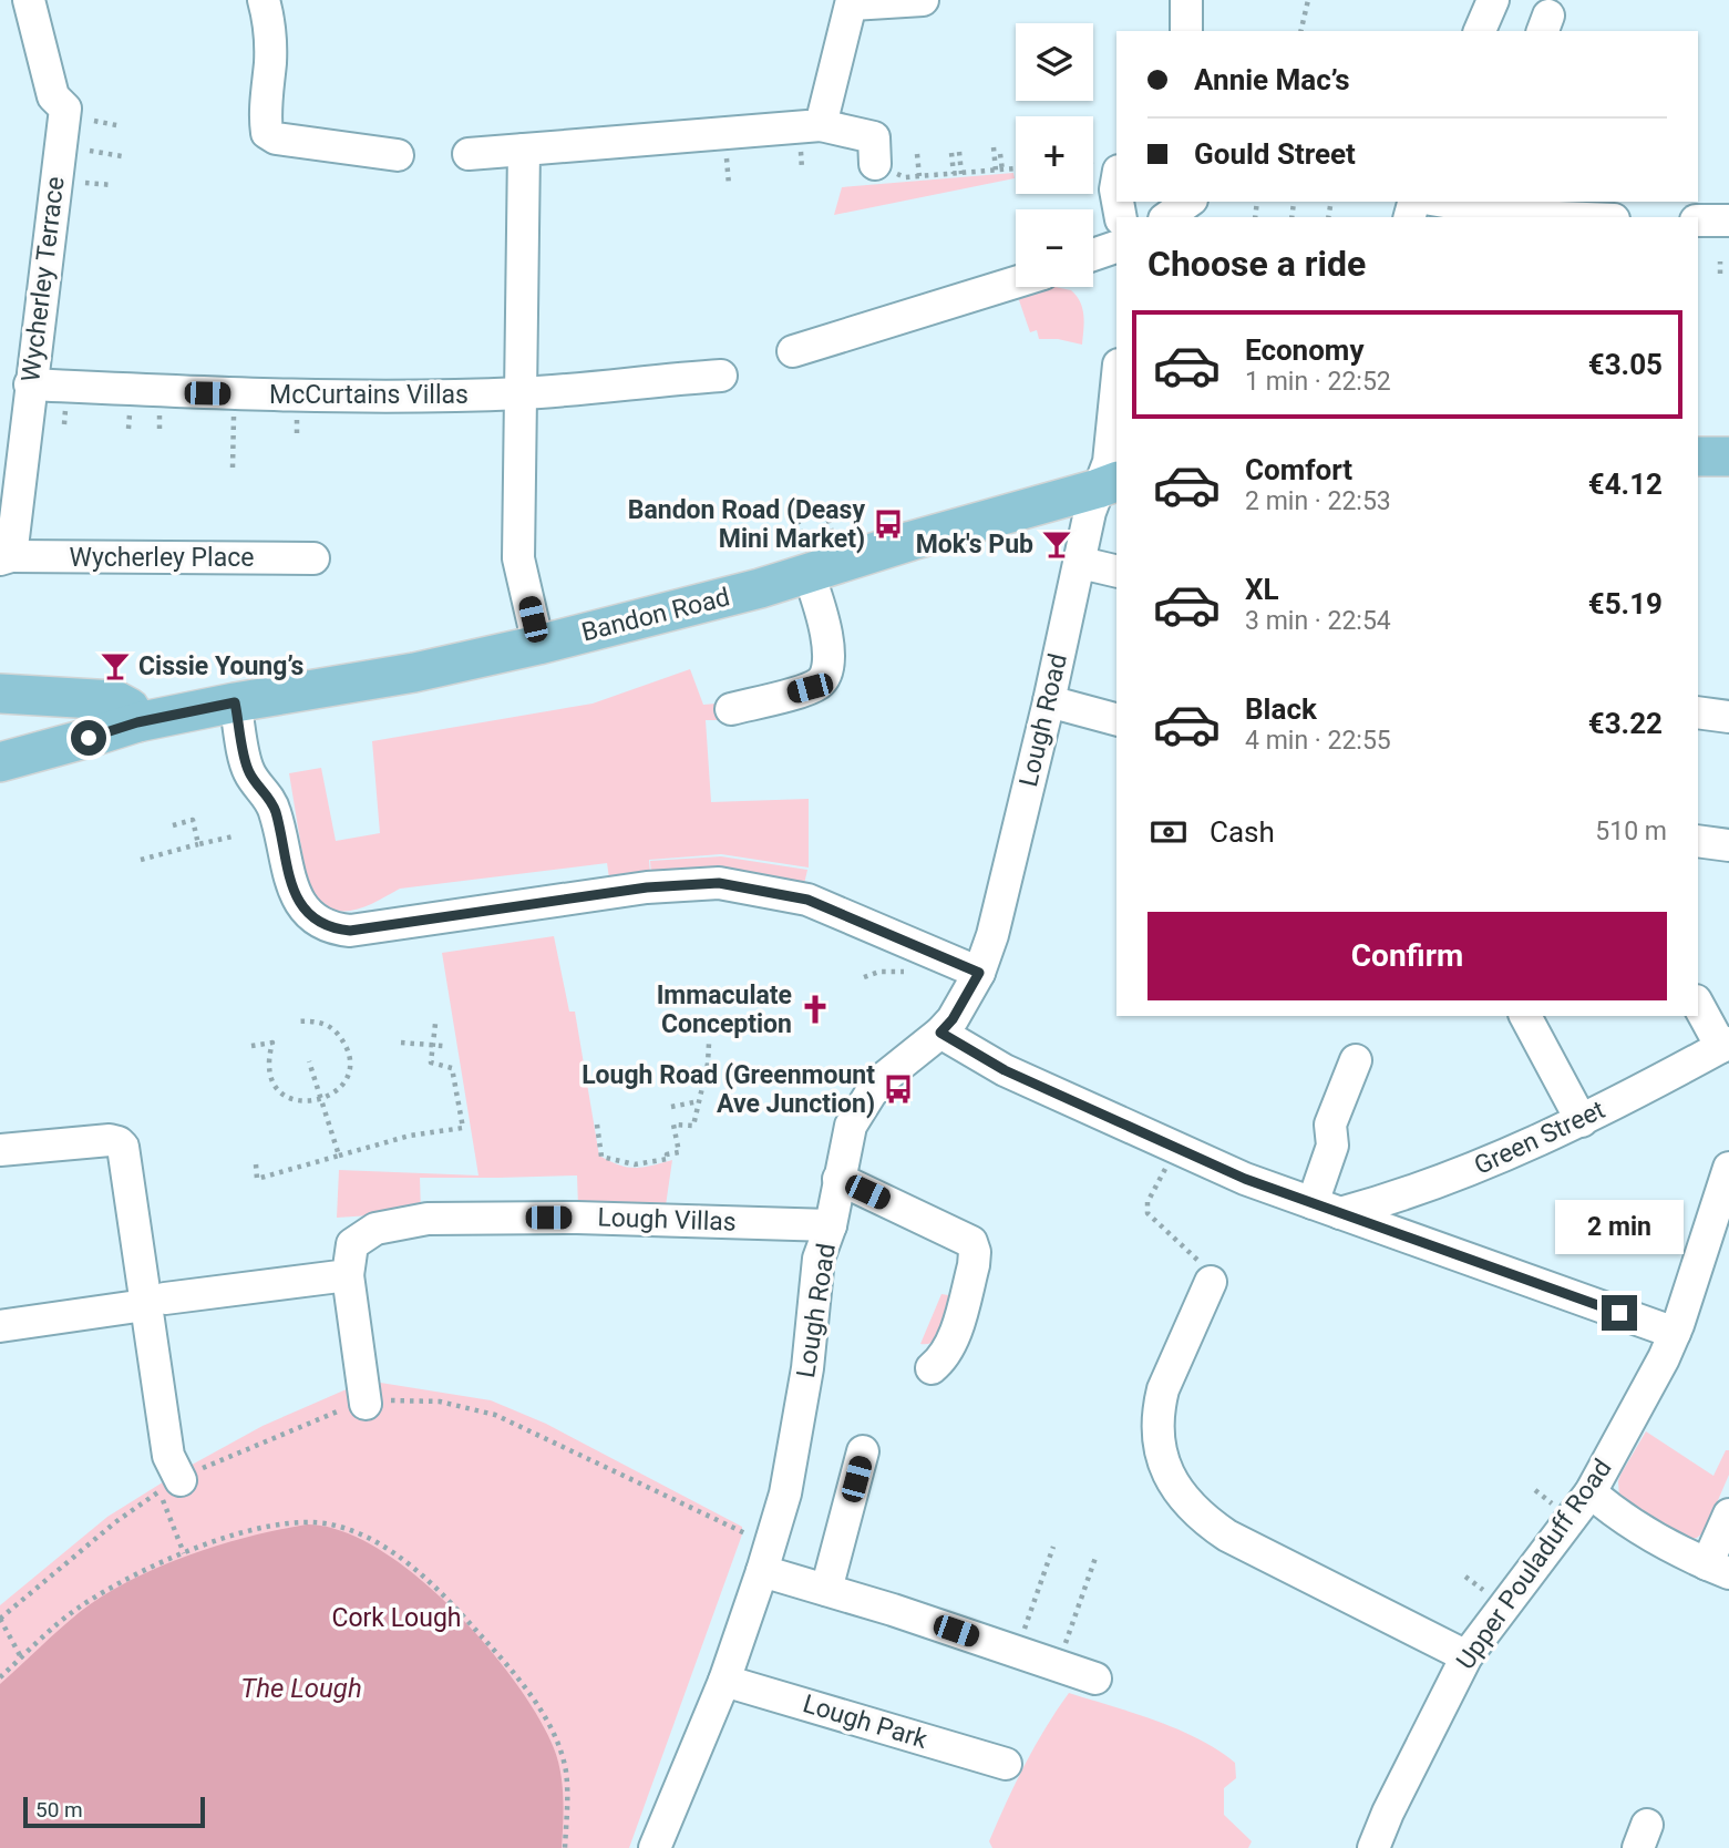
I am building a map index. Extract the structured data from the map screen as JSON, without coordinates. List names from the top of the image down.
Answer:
{
  "streets": {
    "main road": ["Bandon Road"],
    "street": [
      "Wycherley Terrace",
      "McCurtains Villas",
      "Wycherley Place",
      "Lough Road",
      "Green Street",
      "Lough Villas",
      "Upper Pouladuff Road",
      "Lough Park"
    ]
  },
  "crossings": [
    ["Wycherley Terrace", "McCurtains Villas"],
    ["Wycherley Terrace", "Wycherley Place"],
    ["Bandon Road", "Lough Road"],
    ["Lough Road", "Lough Villas"],
    ["Lough Road", "Lough Park"]
  ],
  "water": ["The Lough"],
  "parks": ["Cork Lough"],
  "places": {
    "bus stop": ["Bandon Road (Deasy Mini Market)", "Lough Road (Greenmount Ave Junction)"],
    "bar": ["Mok's Pub", "Cissie Young’s"],
    "church": ["Immaculate Conception"]
  },
  "scale_bar": "50 m",
  "page": {
    "map_buttons": ["+", "−"],
    "banner": ["Annie Mac’s", "Gould Street"],
    "heading": "Choose a ride",
    "list": [
      {
        "name": "Economy",
        "note": "1 min · 22:52",
        "value": "€3.05"
      },
      {
        "name": "Comfort",
        "note": "2 min · 22:53",
        "value": "€4.12"
      },
      {
        "name": "XL",
        "note": "3 min · 22:54",
        "value": "€5.19"
      },
      {
        "name": "Black",
        "note": "4 min · 22:55",
        "value": "€3.22"
      }
    ],
    "pay": ["Cash", "510 m"],
    "buttons": "Confirm",
    "bubble": "2 min",
    "scale": "50 m"
  }
}
